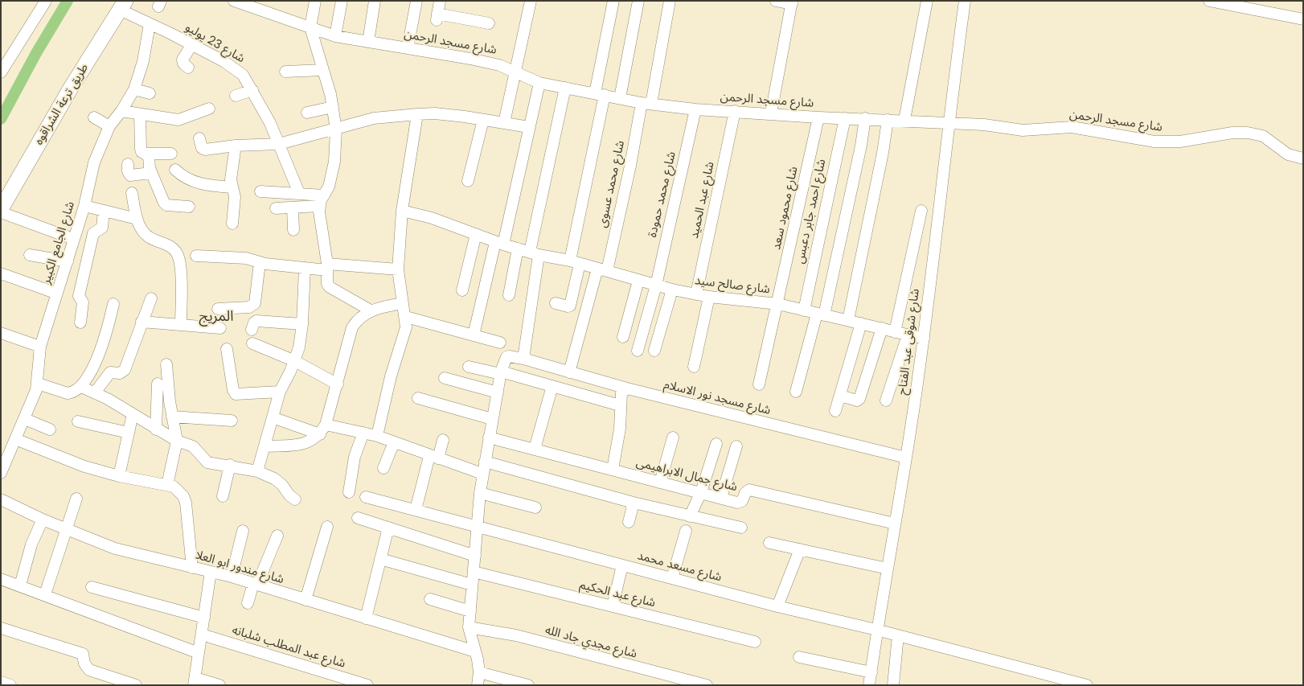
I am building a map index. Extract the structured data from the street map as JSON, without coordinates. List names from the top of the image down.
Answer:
{
  "streets": {
    "street": [
      "شارع مسجد الرحمن",
      "شارع 23 يوليو",
      "طريق ترعة الشراقوه",
      "شارع محمد عسوى",
      "شارع محمد حمودة",
      "شارع عبد الحميد",
      "شارع محمود سعد",
      "شارع احمد جابر دعبس",
      "شارع الجامع الكبير",
      "شارع صالح سيد",
      "شارع شوقى عبد الفتاح",
      "شارع مسجد نور الاسلام",
      "شارع جمال الابراهيمى",
      "شارع مسعد محمد",
      "شارع مندور ابو العلا",
      "شارع عبد الحكيم",
      "شارع مجدي جاد الله",
      "شارع عبد المطلب شلبانه"
    ]
  },
  "crossings": [
    ["شارع مسجد الرحمن", "شارع محمد عسوى"],
    ["شارع مسجد الرحمن", "شارع محمد حمودة"],
    ["شارع مسجد الرحمن", "شارع عبد الحميد"],
    ["شارع مسجد الرحمن", "شارع محمود سعد"],
    ["شارع مسجد الرحمن", "شارع احمد جابر دعبس"],
    ["شارع مسجد الرحمن", "شارع شوقى عبد الفتاح"],
    ["شارع 23 يوليو", "طريق ترعة الشراقوه"],
    ["شارع 23 يوليو", "شارع الجامع الكبير"],
    ["شارع محمد عسوى", "شارع صالح سيد"],
    ["شارع محمد عسوى", "شارع مسجد نور الاسلام"],
    ["شارع محمد حمودة", "شارع صالح سيد"],
    ["شارع عبد الحميد", "شارع صالح سيد"],
    ["شارع محمود سعد", "شارع صالح سيد"],
    ["شارع احمد جابر دعبس", "شارع صالح سيد"],
    ["شارع صالح سيد", "شارع شوقى عبد الفتاح"],
    ["شارع شوقى عبد الفتاح", "شارع مسجد نور الاسلام"],
    ["شارع شوقى عبد الفتاح", "شارع جمال الابراهيمى"],
    ["شارع شوقى عبد الفتاح", "شارع مسعد محمد"]
  ],
  "districts": ["المريج"]
}
